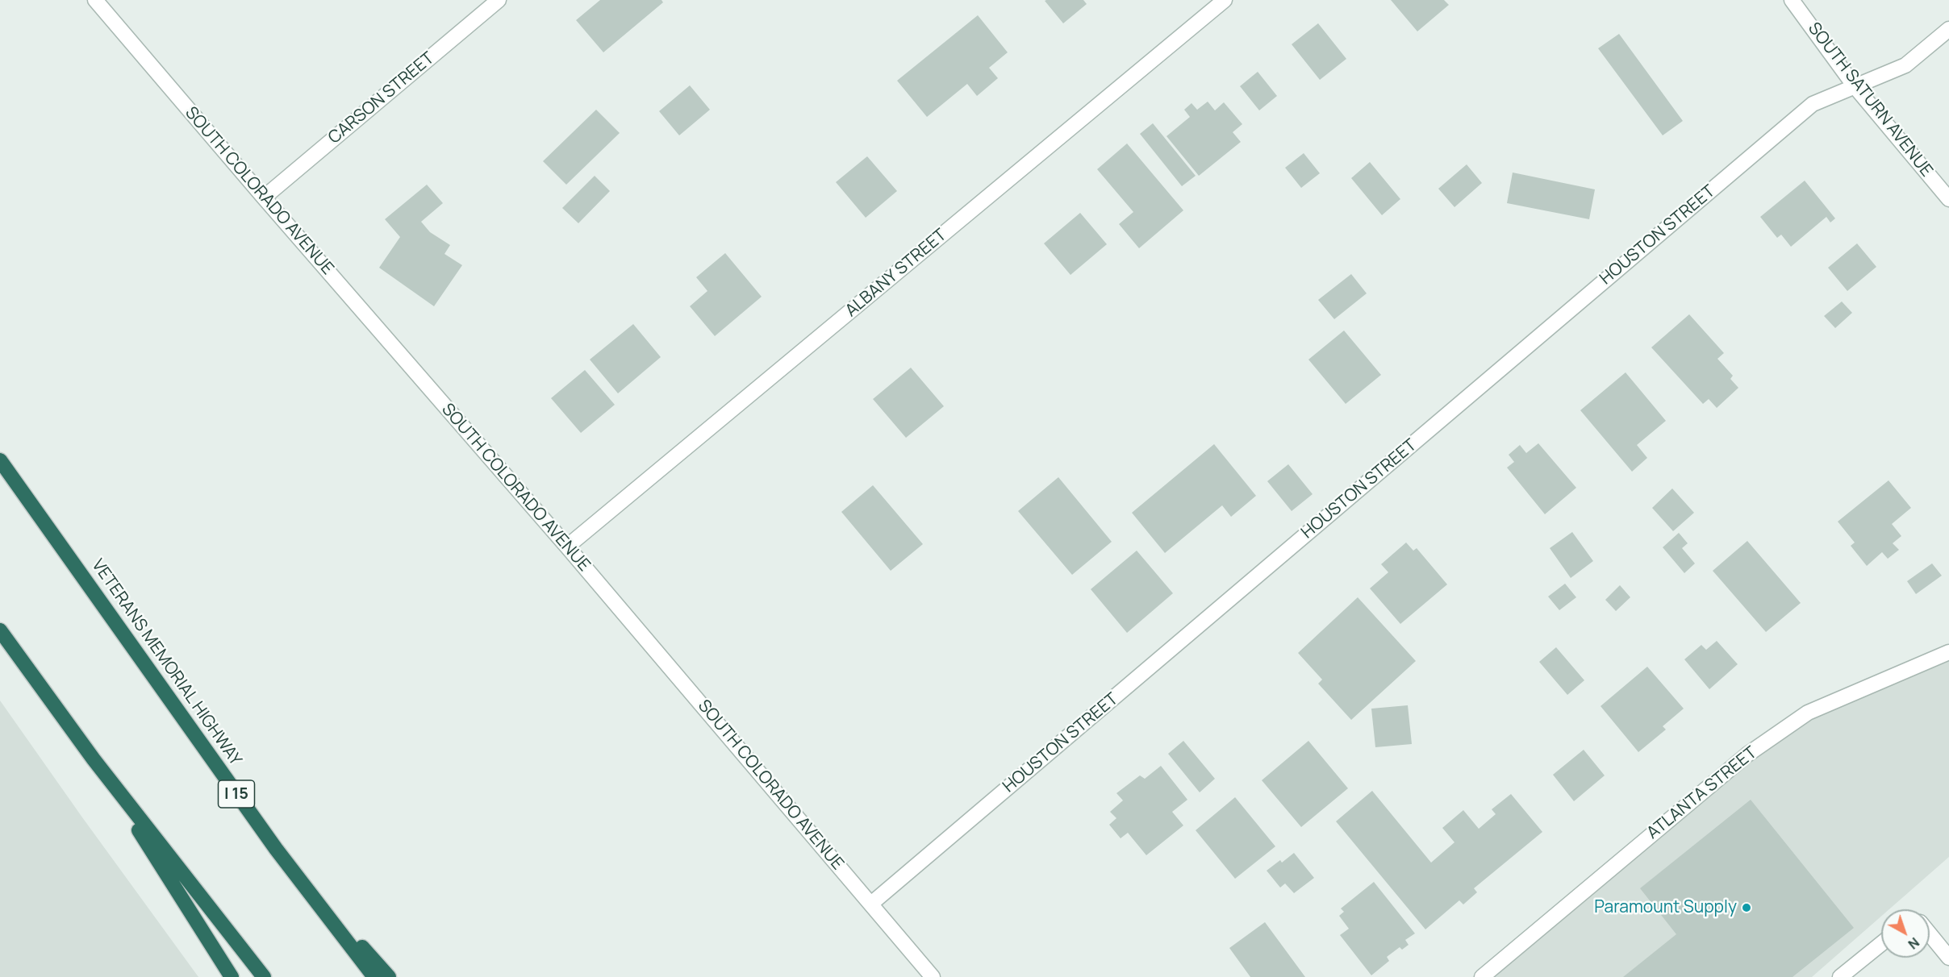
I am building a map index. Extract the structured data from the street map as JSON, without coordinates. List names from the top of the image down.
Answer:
{
  "streets": {
    "highway": ["VETERANS MEMORIAL HIGHWAY", "I 15"],
    "street": [
      "CARSON STREET",
      "SOUTH SATURN AVENUE",
      "SOUTH COLORADO AVENUE",
      "HOUSTON STREET",
      "ALBANY STREET",
      "ATLANTA STREET"
    ]
  },
  "crossings": [
    ["CARSON STREET", "SOUTH COLORADO AVENUE"],
    ["SOUTH SATURN AVENUE", "HOUSTON STREET"],
    ["SOUTH COLORADO AVENUE", "HOUSTON STREET"],
    ["SOUTH COLORADO AVENUE", "ALBANY STREET"]
  ],
  "places": ["Paramount Supply"],
  "north": "bottom right"
}
